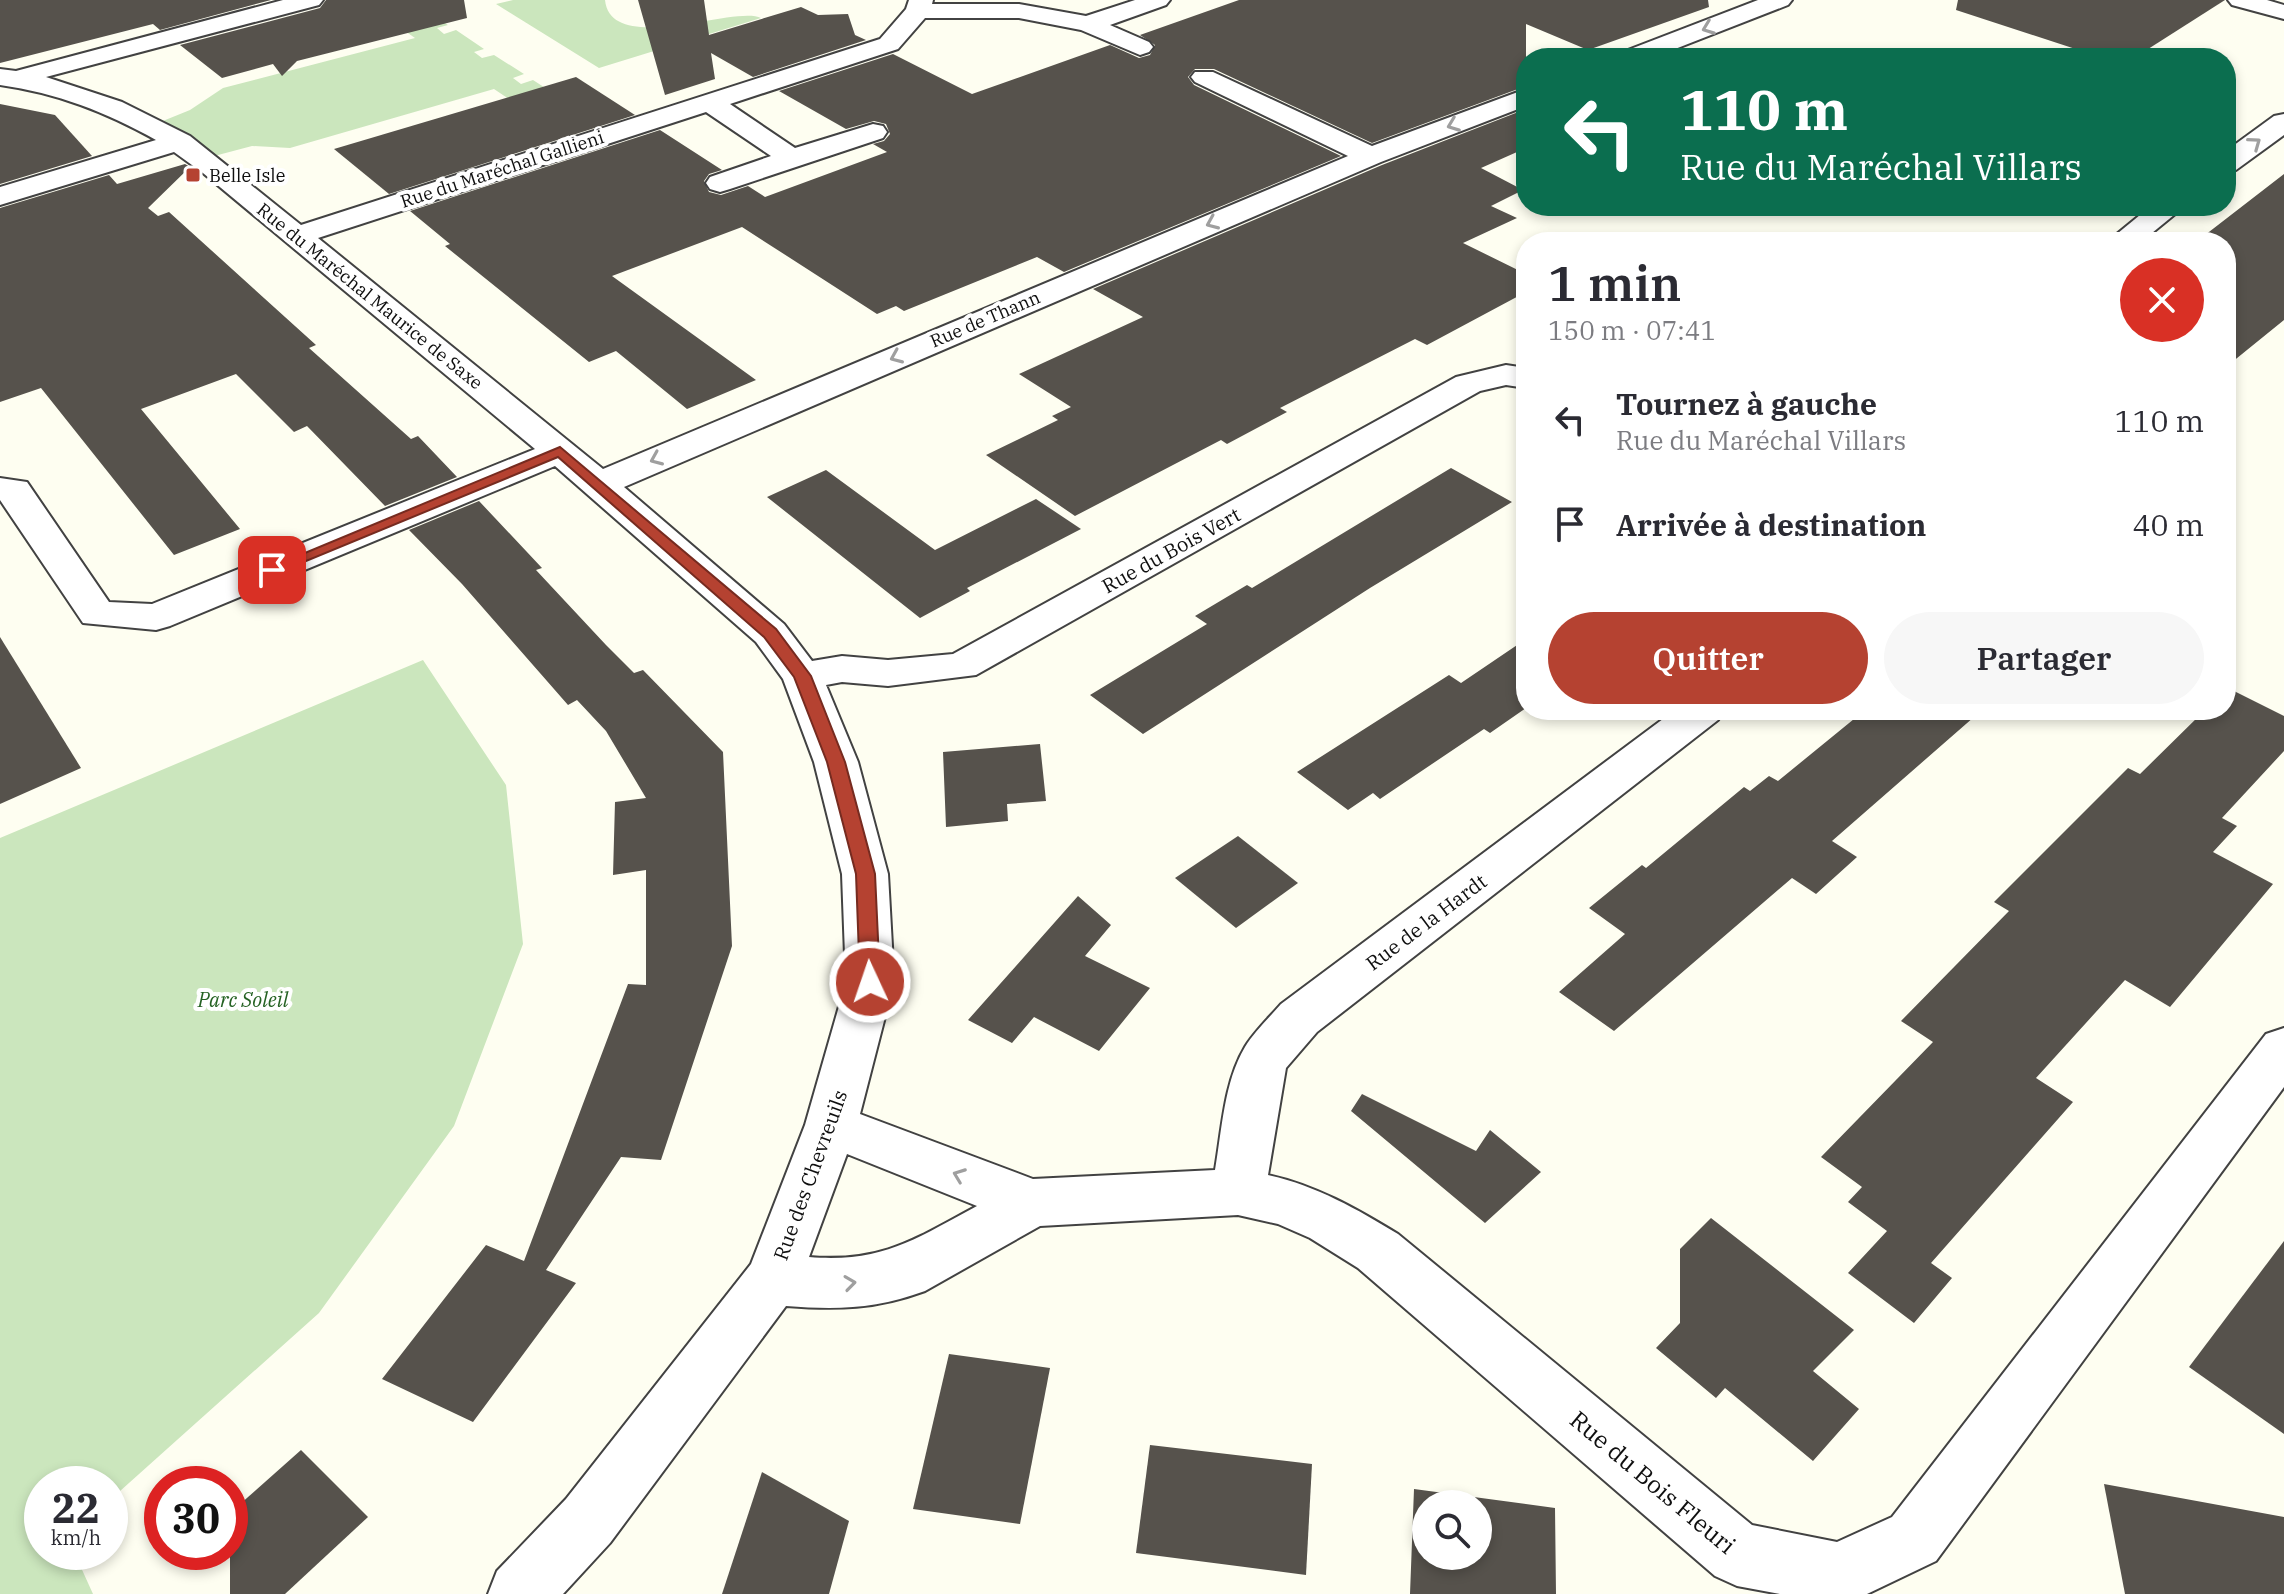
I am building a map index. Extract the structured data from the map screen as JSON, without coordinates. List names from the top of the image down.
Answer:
{
  "streets": {
    "street": [
      "Rue du Maréchal Gallieni",
      "Rue du Maréchal Maurice de Saxe",
      "Rue de Thann",
      "Rue du Bois Vert",
      "Rue de la Hardt",
      "Rue des Chevreuils",
      "Rue du Bois Fleuri"
    ]
  },
  "crossings": [
    ["Rue du Maréchal Gallieni", "Rue du Maréchal Maurice de Saxe"],
    ["Rue du Maréchal Maurice de Saxe", "Rue des Chevreuils"],
    ["Rue de Thann", "Rue des Chevreuils"],
    ["Rue du Bois Vert", "Rue des Chevreuils"],
    ["Rue de la Hardt", "Rue du Bois Fleuri"],
    ["Rue des Chevreuils", "Rue du Bois Fleuri"]
  ],
  "one_way": ["Rue de Thann"],
  "parks": ["Parc Soleil"],
  "places": {
    "transit": ["Belle Isle"]
  },
  "page": {
    "turn": ["110 m", "Rue du Maréchal Villars"],
    "heading": ["1 min", "150 m · 07:41"],
    "list": [
      {
        "name": "Tournez à gauche",
        "note": "Rue du Maréchal Villars",
        "value": "110 m"
      },
      {
        "name": "Arrivée à destination",
        "value": "40 m"
      }
    ],
    "buttons": ["Quitter", "Partager"],
    "speed": "22 km/h",
    "limit": "30"
  }
}
